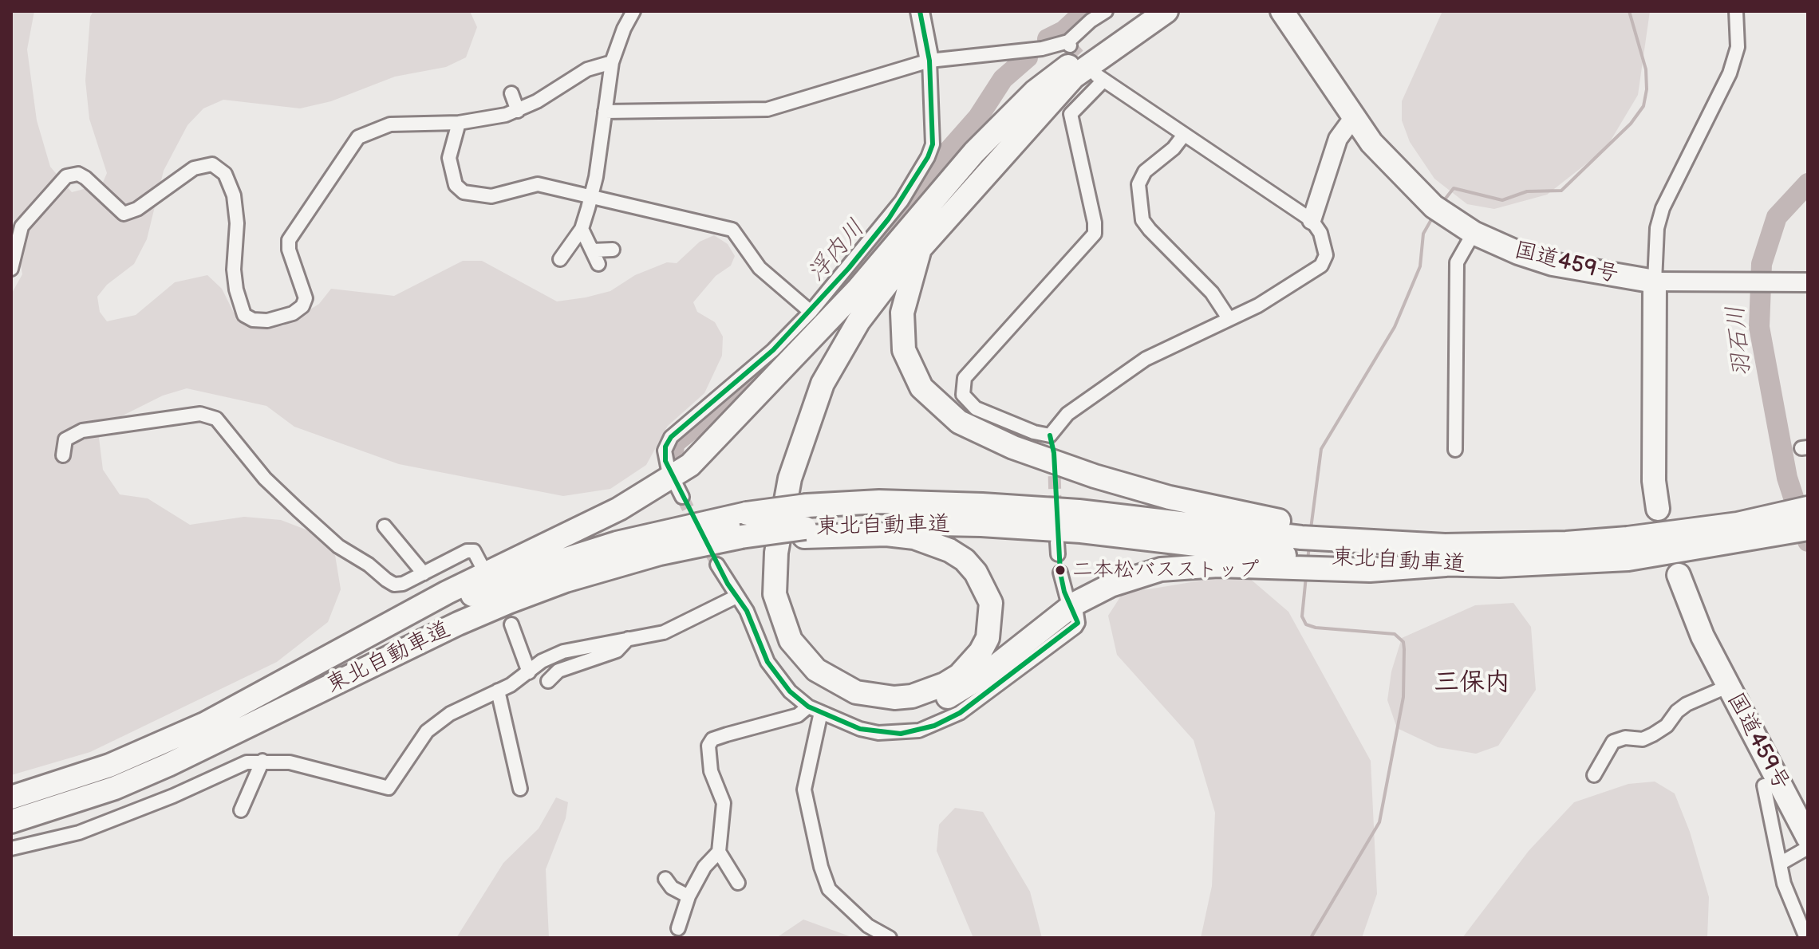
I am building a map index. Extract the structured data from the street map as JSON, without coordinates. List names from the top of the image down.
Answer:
{
  "streets": {
    "highway": ["国道459号", "東北自動車道"]
  },
  "districts": ["三保内"],
  "water": ["浮内川", "羽石川"],
  "places": ["二本松バスストップ"]
}
